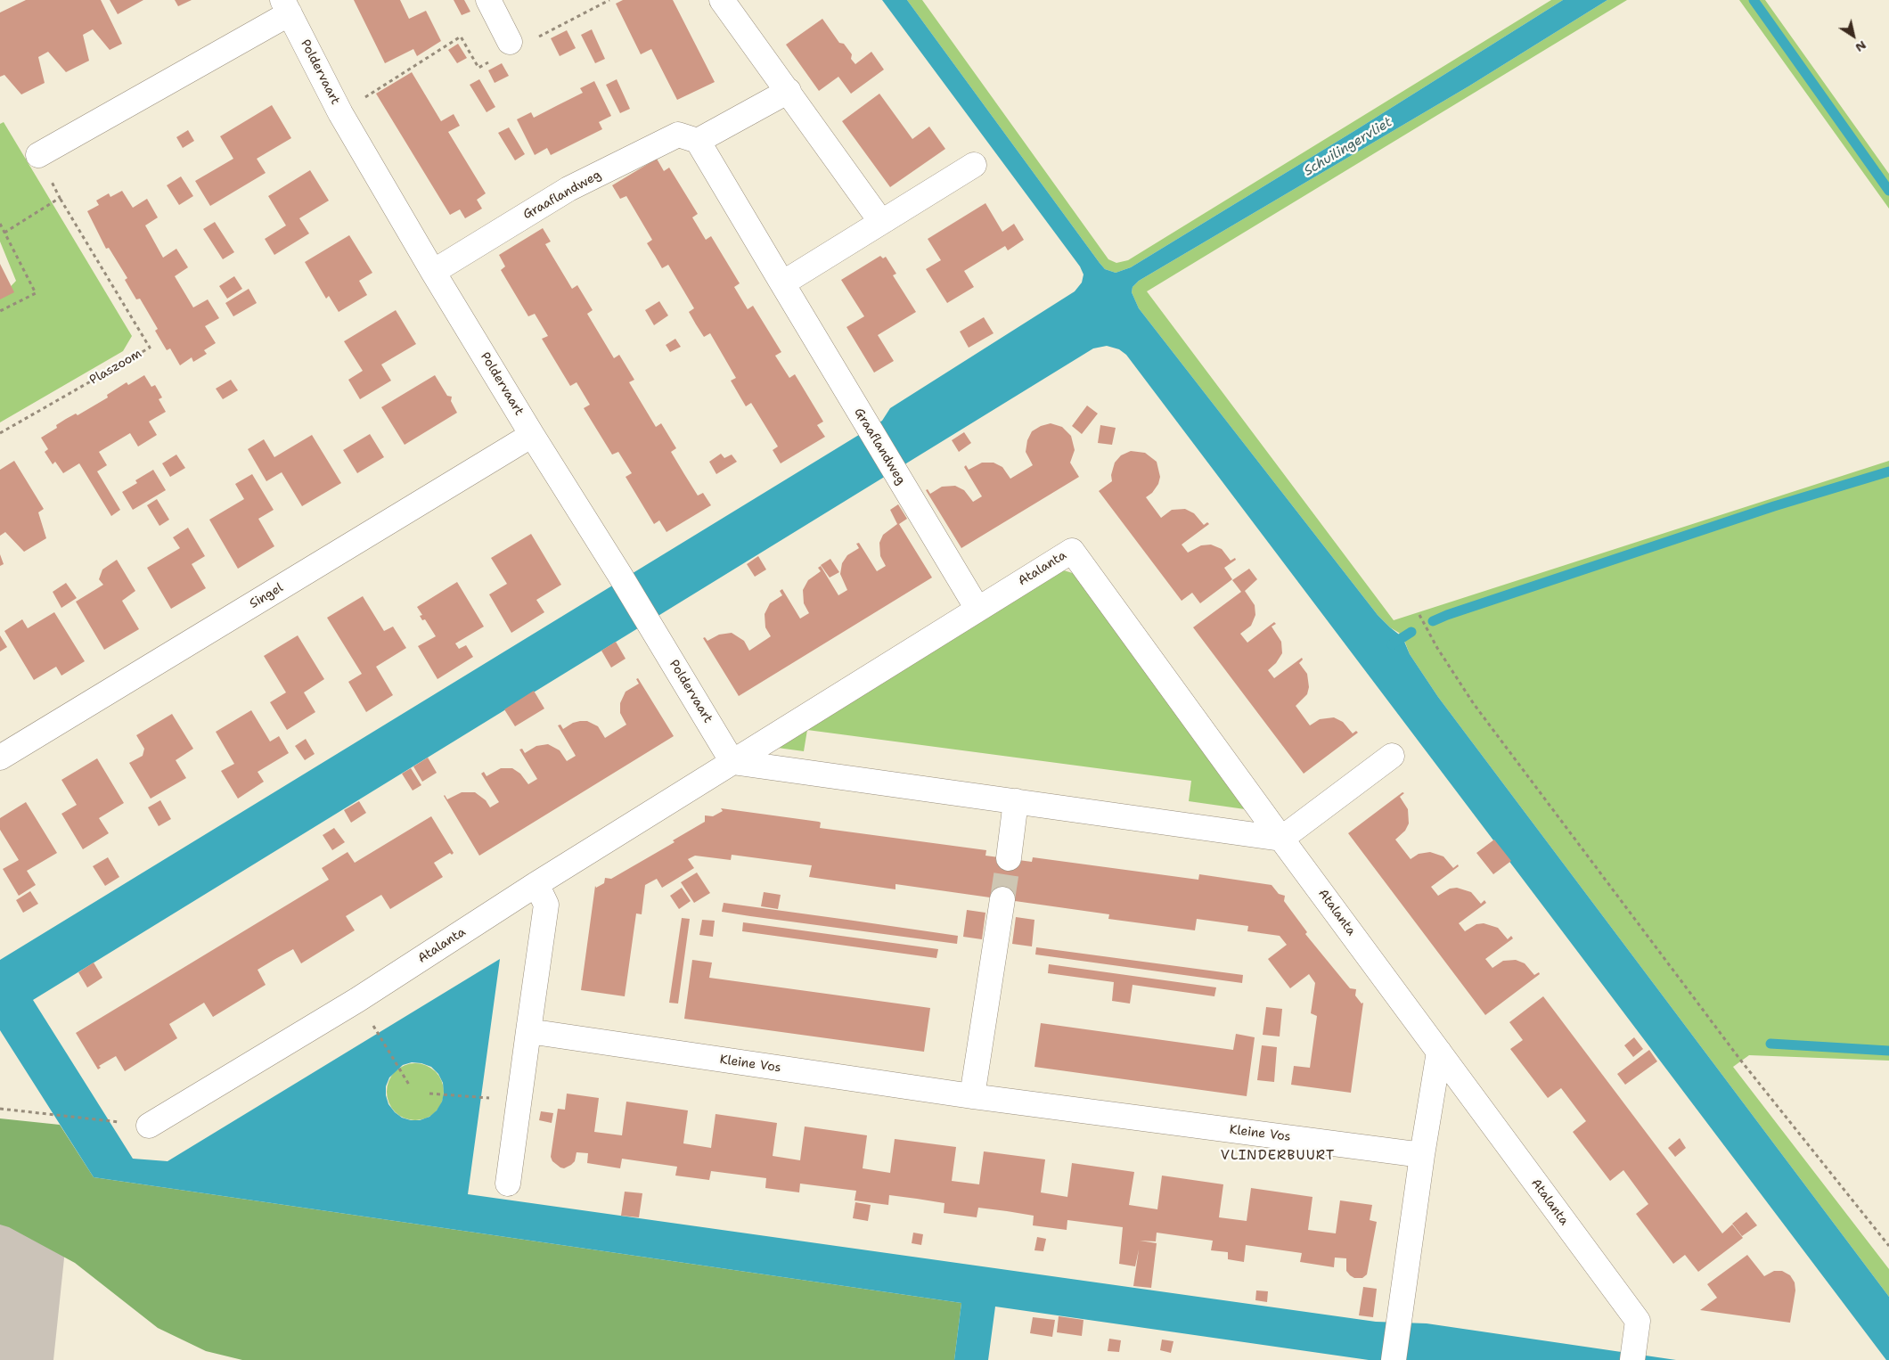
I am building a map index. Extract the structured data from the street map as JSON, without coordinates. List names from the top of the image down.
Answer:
{
  "streets": {
    "street": [
      "Poldervaart",
      "Graaflandweg",
      "Atalanta",
      "Singel",
      "Kleine Vos"
    ],
    "path": ["Plaszoom"]
  },
  "crossings": [
    ["Poldervaart", "Graaflandweg"],
    ["Poldervaart", "Atalanta"],
    ["Poldervaart", "Singel"],
    ["Graaflandweg", "Atalanta"]
  ],
  "districts": ["VLINDERBUURT"],
  "water": ["Schuilingervliet"],
  "north": "bottom right"
}
